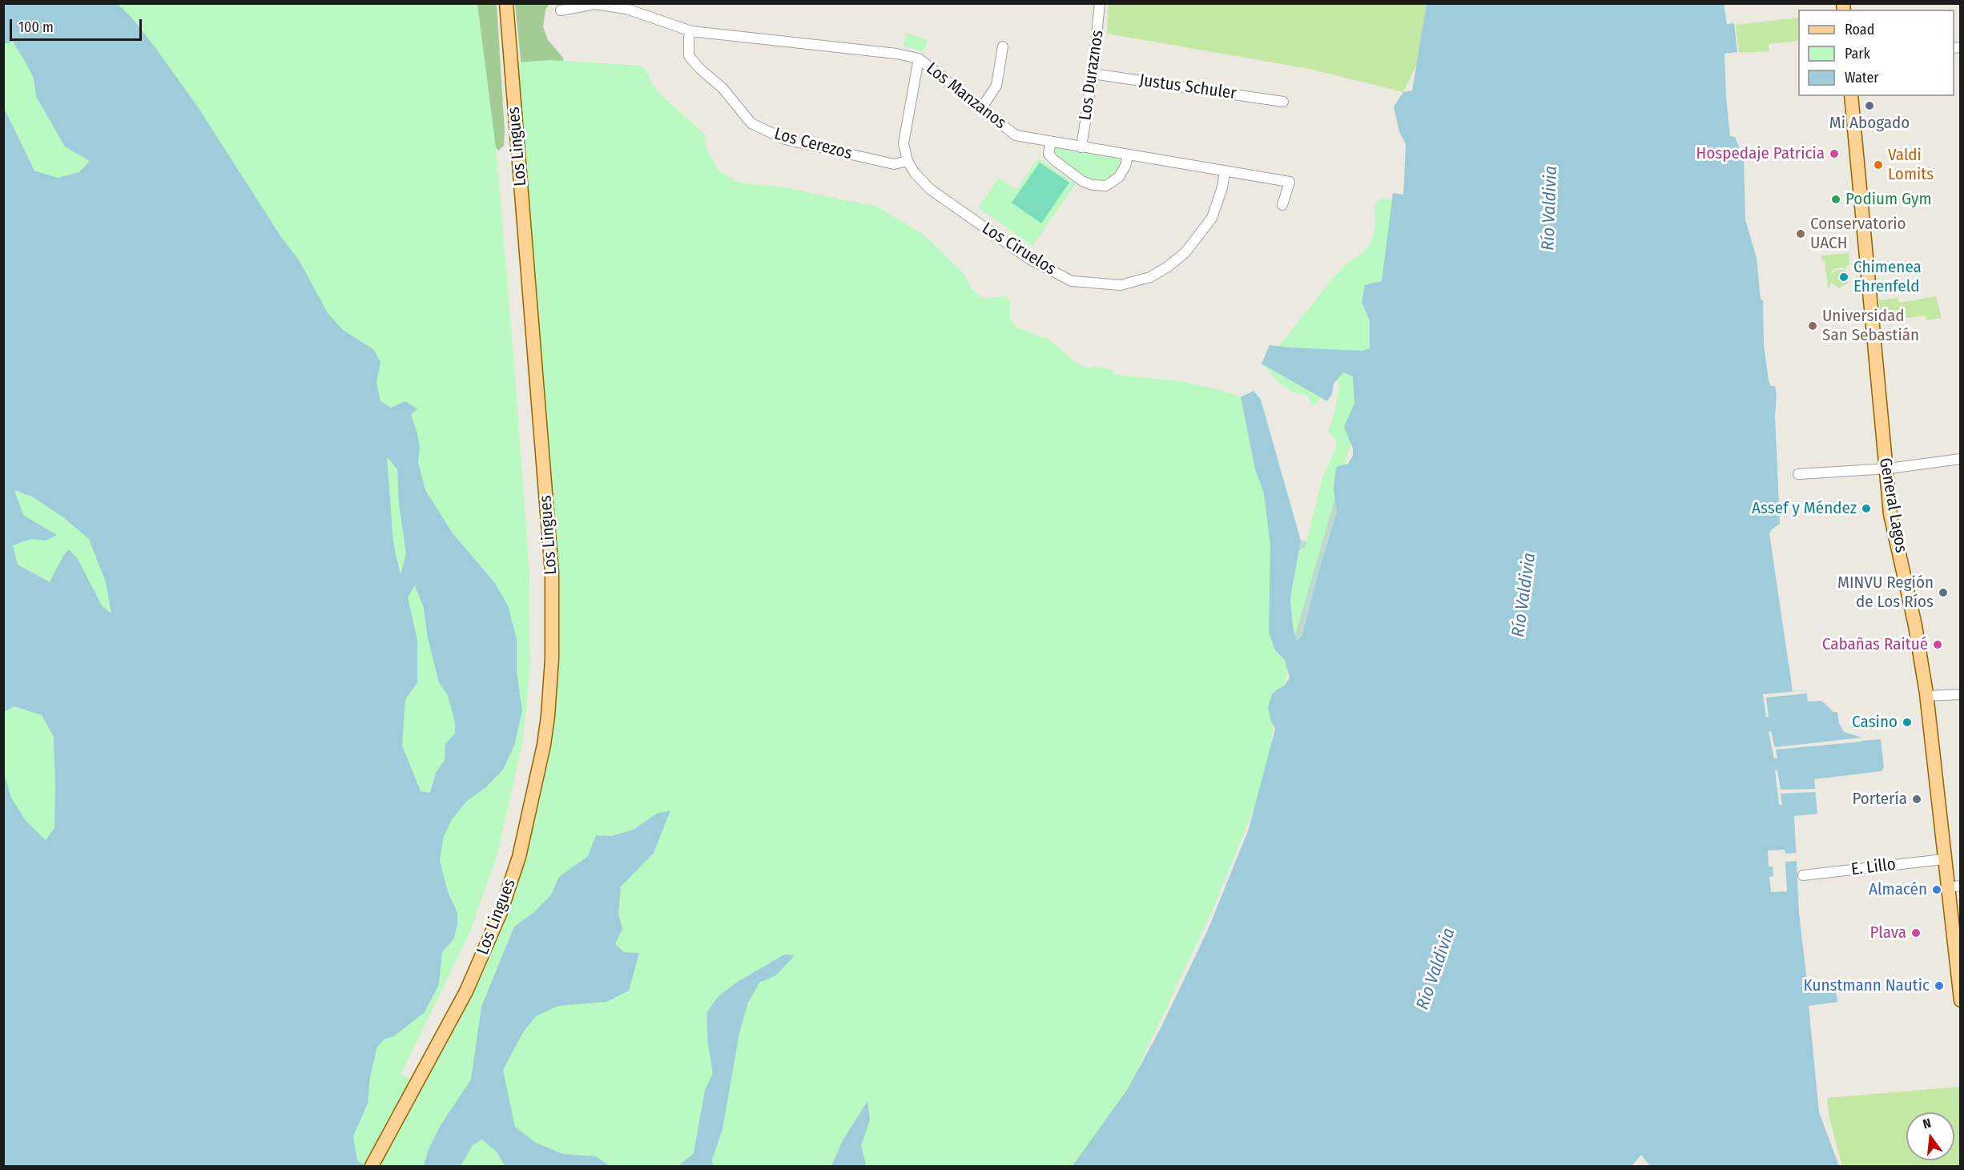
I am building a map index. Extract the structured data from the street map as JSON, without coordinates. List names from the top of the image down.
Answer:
{
  "streets": {
    "main road": ["Los Lingues", "General Lagos"],
    "street": [
      "Los Duraznos",
      "Justus Schuler",
      "Los Manzanos",
      "Los Cerezos",
      "Los Ciruelos",
      "E. Lillo"
    ]
  },
  "crossings": [
    ["Los Duraznos", "Justus Schuler"],
    ["Los Duraznos", "Los Manzanos"],
    ["Los Manzanos", "Los Cerezos"],
    ["Los Manzanos", "Los Ciruelos"],
    ["Los Cerezos", "Los Ciruelos"],
    ["General Lagos", "E. Lillo"]
  ],
  "water": ["Río Valdivia"],
  "places": [
    "Mi Abogado",
    "Hospedaje Patricia",
    "Valdi Lomits",
    "Podium Gym",
    "Conservatorio UACH",
    "Chimenea Ehrenfeld",
    "Universidad San Sebastián",
    "Assef y Méndez",
    "MINVU Región de Los Ríos",
    "Cabañas Raitué",
    "Casino",
    "Portería",
    "Almacén",
    "Plava",
    "Kunstmann Nautic"
  ],
  "legend": ["Road", "Park", "Water"],
  "scale_bar": "100 m",
  "north": "top"
}
